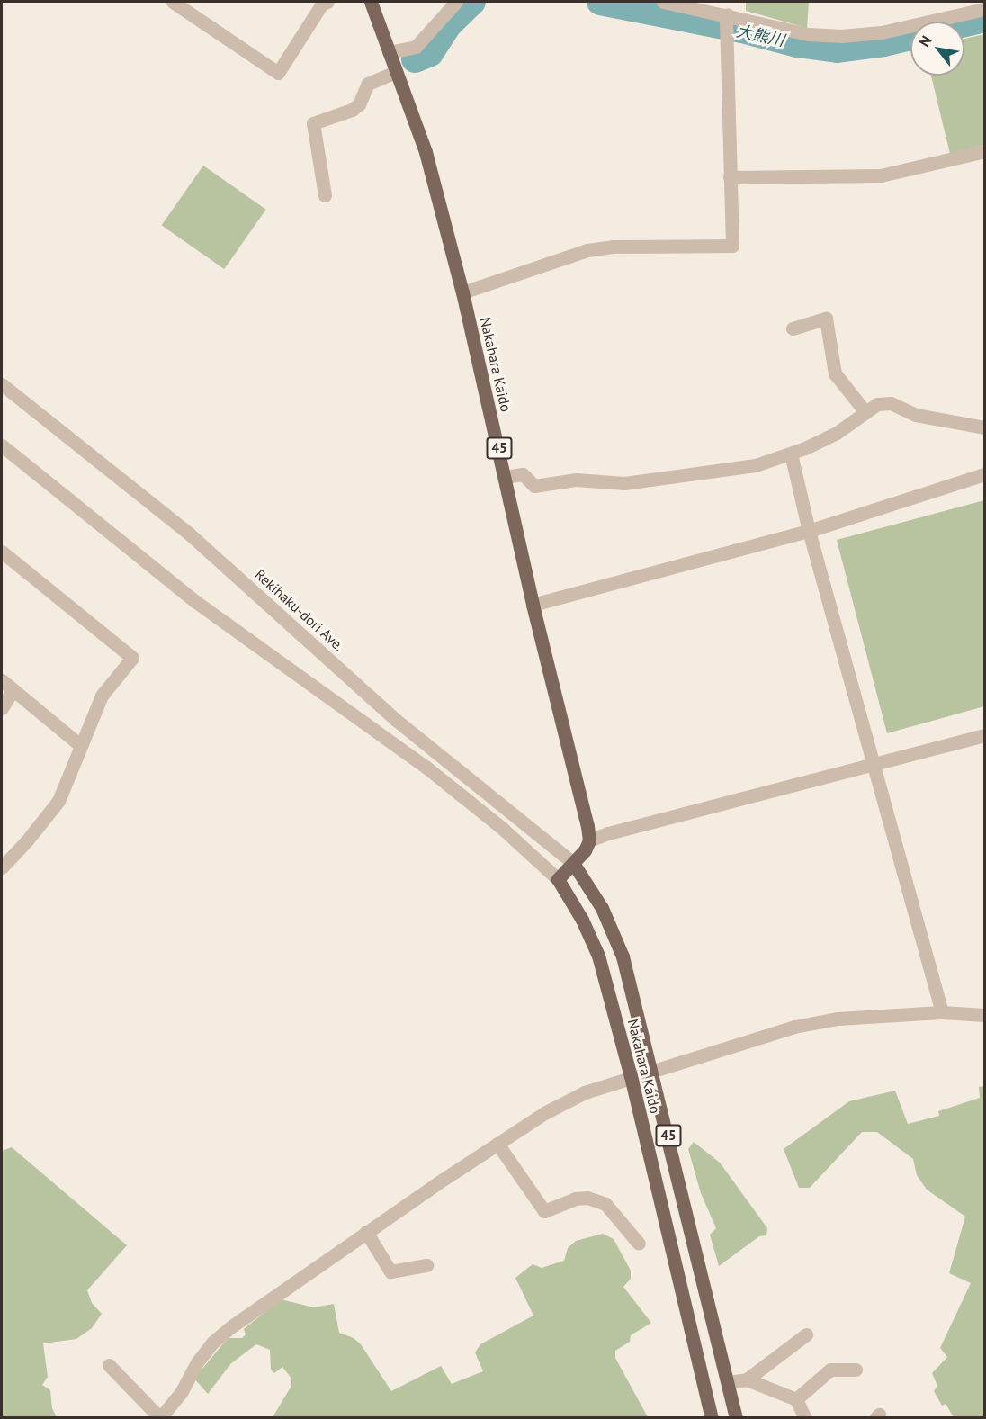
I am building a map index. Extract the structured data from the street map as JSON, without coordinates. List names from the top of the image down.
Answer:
{
  "streets": {
    "main road": ["Nakahara Kaido", "45"],
    "street": ["Rekihaku-dori Ave."]
  },
  "crossings": [
    ["Nakahara Kaido", "Rekihaku-dori Ave."]
  ],
  "water": ["大熊川"],
  "north": "top left"
}
